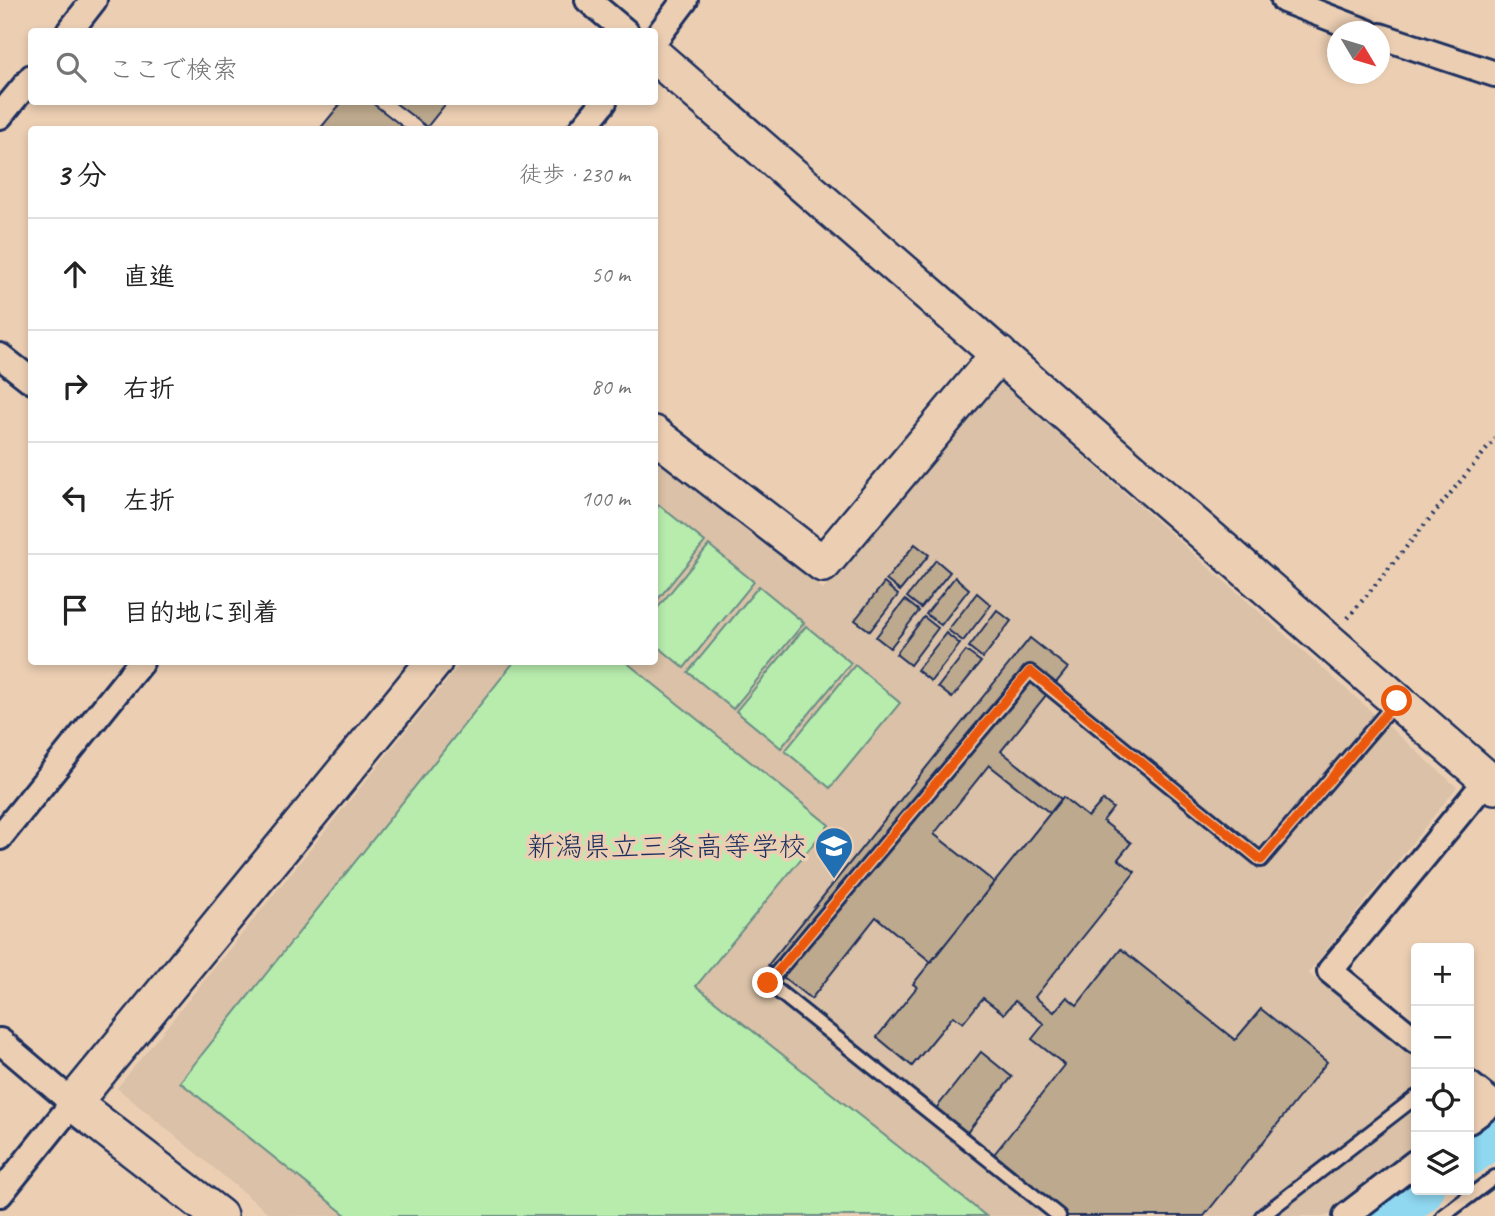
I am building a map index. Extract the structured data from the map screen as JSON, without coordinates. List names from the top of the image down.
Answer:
{
  "places": {
    "school or university": ["新潟県立三条高等学校"]
  },
  "north": "bottom right",
  "page": {
    "search": "ここで検索",
    "heading": ["3 分", "徒歩 · 230 m"],
    "list": [
      ["直進", "50 m"],
      ["右折", "80 m"],
      ["左折", "100 m"],
      "目的地に到着"
    ],
    "map_buttons": ["+", "−"]
  }
}
